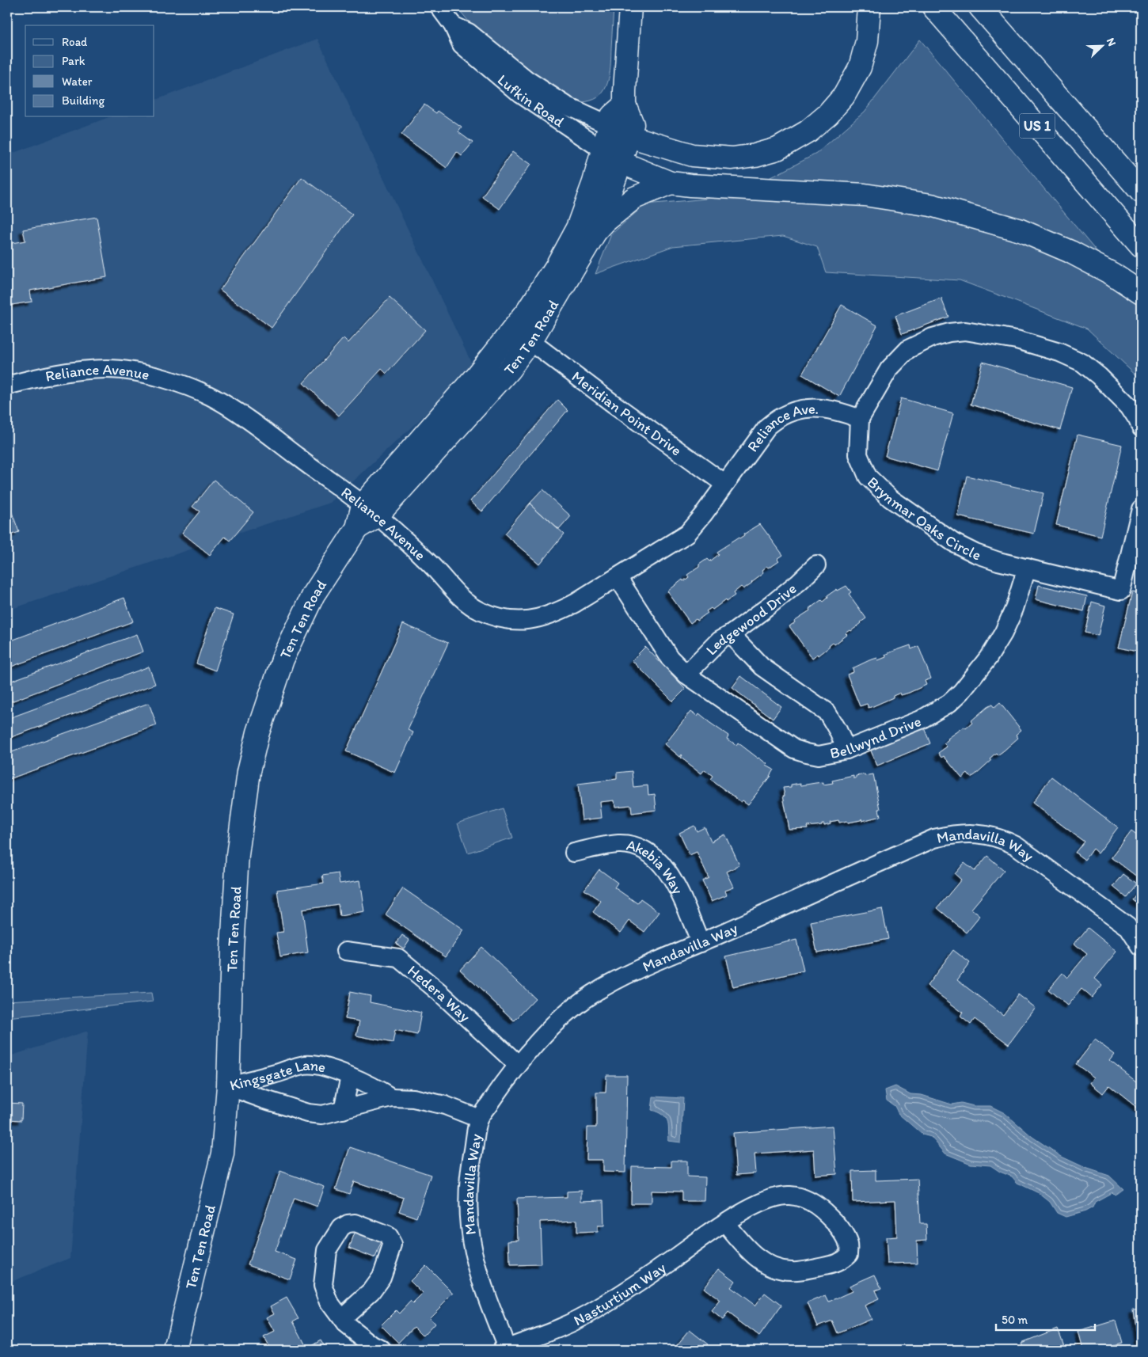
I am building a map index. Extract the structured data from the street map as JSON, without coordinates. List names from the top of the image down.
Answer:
{
  "streets": {
    "main road": ["US 1", "Ten Ten Road"],
    "street": [
      "Lufkin Road",
      "Reliance Avenue",
      "Meridian Point Drive",
      "Reliance Ave.",
      "Brynmar Oaks Circle",
      "Ledgewood Drive",
      "Bellwynd Drive",
      "Mandavilla Way",
      "Akebia Way",
      "Hedera Way",
      "Kingsgate Lane",
      "Nasturtium Way"
    ]
  },
  "crossings": [
    ["Lufkin Road", "Ten Ten Road"],
    ["Ten Ten Road", "Reliance Avenue"],
    ["Ten Ten Road", "Meridian Point Drive"],
    ["Ten Ten Road", "Kingsgate Lane"],
    ["Reliance Avenue", "Meridian Point Drive"],
    ["Reliance Avenue", "Reliance Ave."],
    ["Reliance Avenue", "Bellwynd Drive"],
    ["Meridian Point Drive", "Reliance Ave."],
    ["Reliance Ave.", "Brynmar Oaks Circle"],
    ["Brynmar Oaks Circle", "Bellwynd Drive"],
    ["Ledgewood Drive", "Bellwynd Drive"],
    ["Mandavilla Way", "Akebia Way"],
    ["Mandavilla Way", "Hedera Way"],
    ["Mandavilla Way", "Kingsgate Lane"],
    ["Mandavilla Way", "Nasturtium Way"]
  ],
  "legend": [
    "Road",
    "Park",
    "Water",
    "Building"
  ],
  "scale_bar": "50 m",
  "north": "top right"
}
